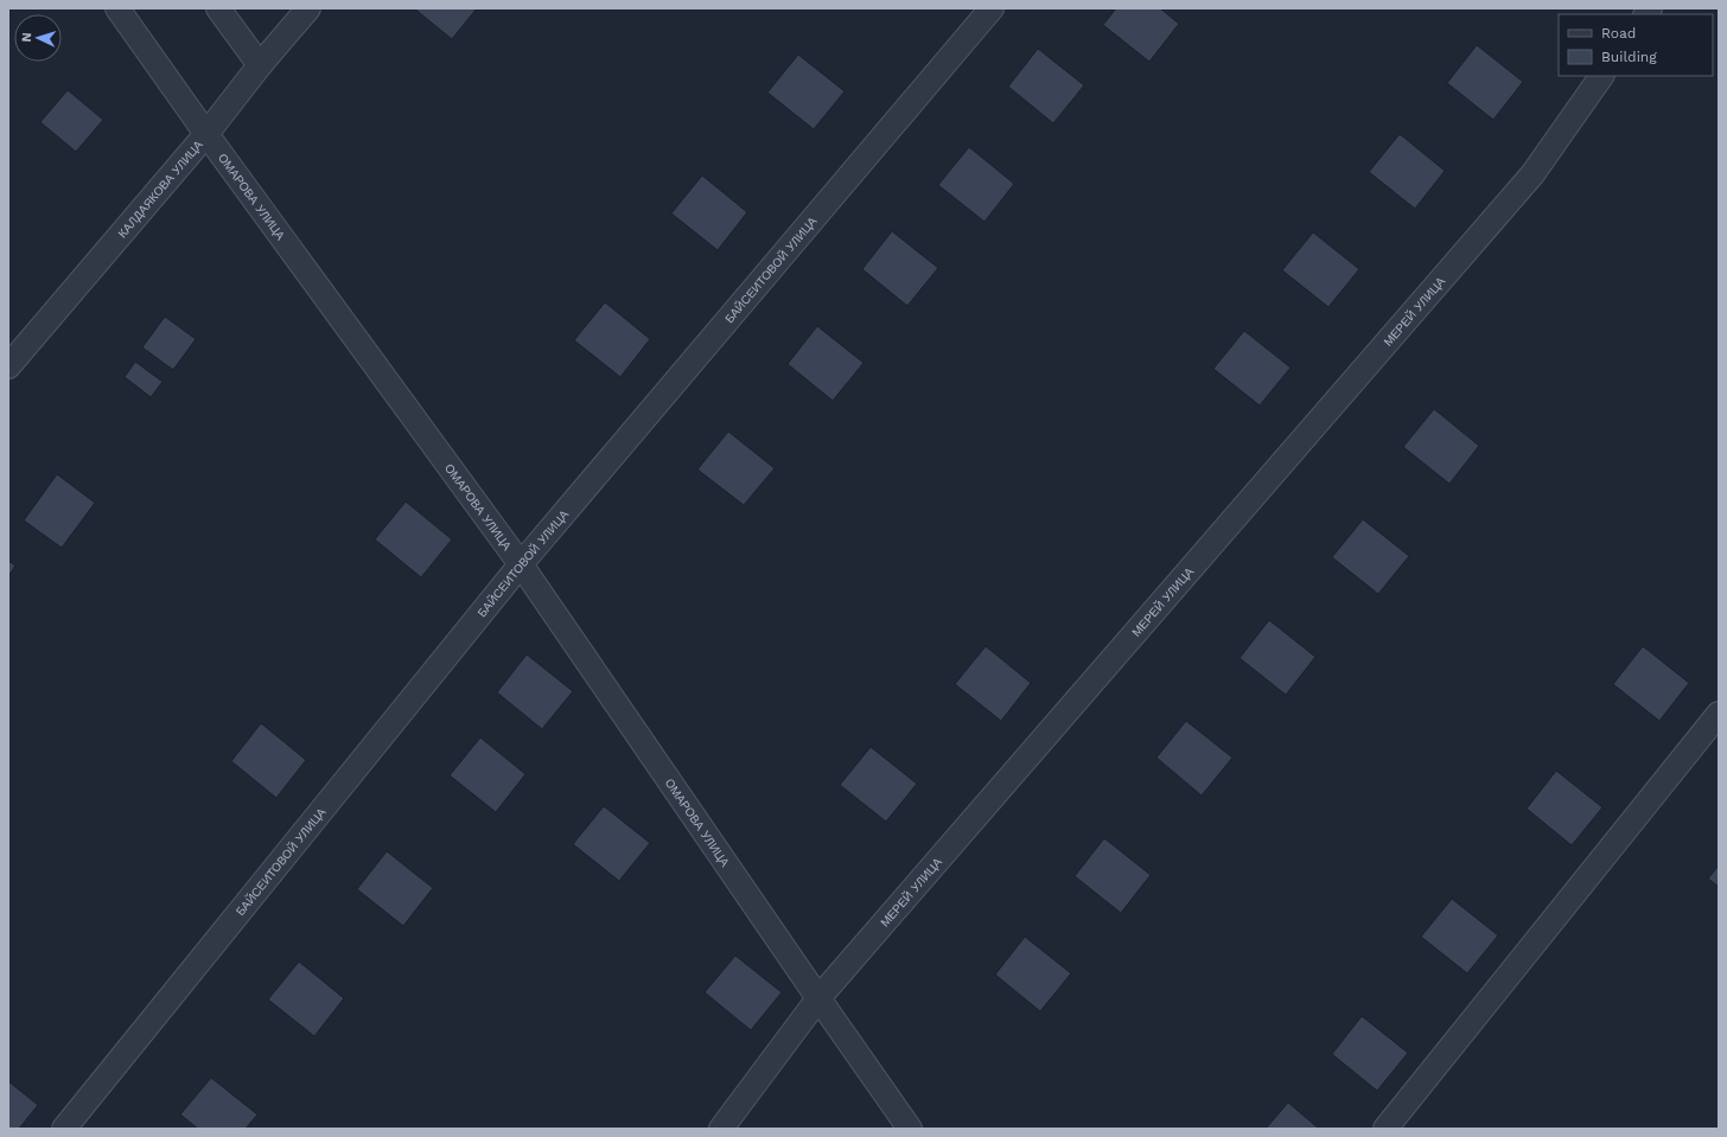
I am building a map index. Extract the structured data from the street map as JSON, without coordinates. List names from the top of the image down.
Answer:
{
  "streets": {
    "street": [
      "КАЛДАЯКОВА УЛИЦА",
      "ОМАРОВА УЛИЦА",
      "БАЙСЕИТОВОЙ УЛИЦА",
      "МЕРЕЙ УЛИЦА"
    ]
  },
  "crossings": [
    ["КАЛДАЯКОВА УЛИЦА", "ОМАРОВА УЛИЦА"],
    ["ОМАРОВА УЛИЦА", "БАЙСЕИТОВОЙ УЛИЦА"],
    ["ОМАРОВА УЛИЦА", "МЕРЕЙ УЛИЦА"]
  ],
  "legend": ["Road", "Building"],
  "north": "left"
}
